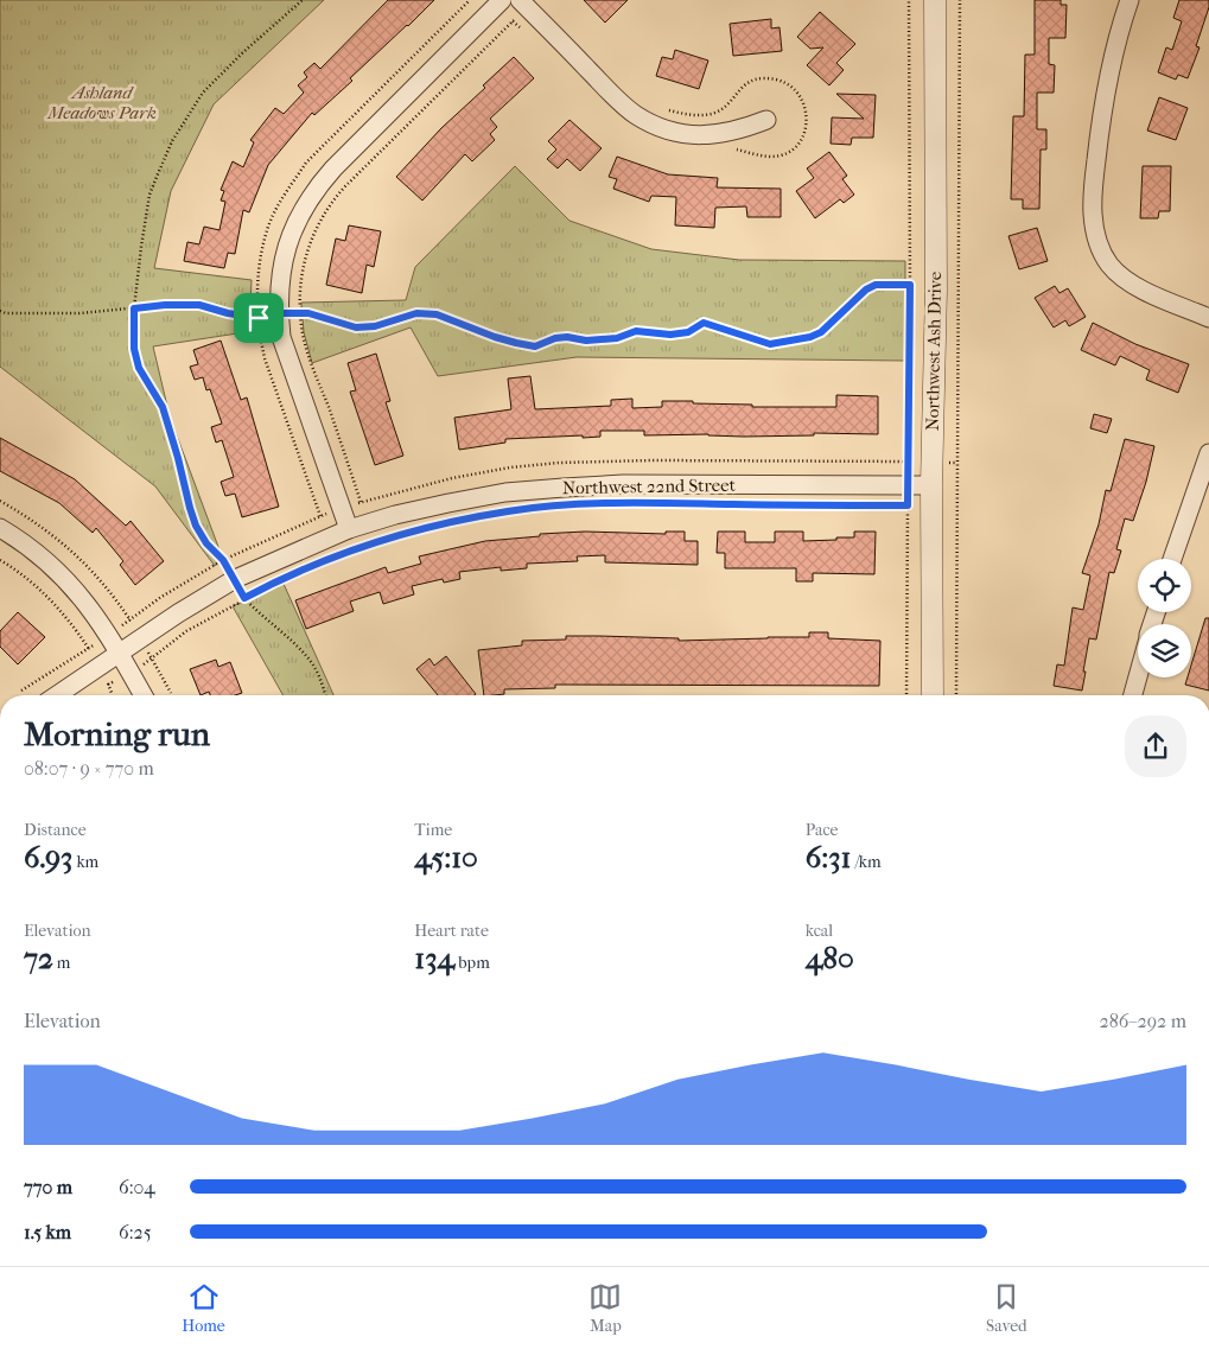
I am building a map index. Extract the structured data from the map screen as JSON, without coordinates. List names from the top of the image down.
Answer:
{
  "streets": {
    "street": ["Northwest Ash Drive", "Northwest 22nd Street"]
  },
  "crossings": [
    ["Northwest Ash Drive", "Northwest 22nd Street"]
  ],
  "parks": ["Ashland Meadows Park"],
  "page": {
    "heading": ["Morning run", "08:07 · 9 × 770 m"],
    "stats": [
      ["Distance", "6.93 km"],
      ["Time", "45:10"],
      ["Pace", "6:31 /km"],
      ["Elevation", "72 m"],
      ["Heart rate", "134 bpm"],
      ["kcal", "480"]
    ],
    "chart": ["Elevation", "286–292 m"],
    "list": [
      {
        "name": "770 m",
        "note": "6:04"
      },
      {
        "name": "1.5 km",
        "note": "6:25"
      }
    ],
    "tabs": ["Home", "Map", "Saved"]
  }
}
